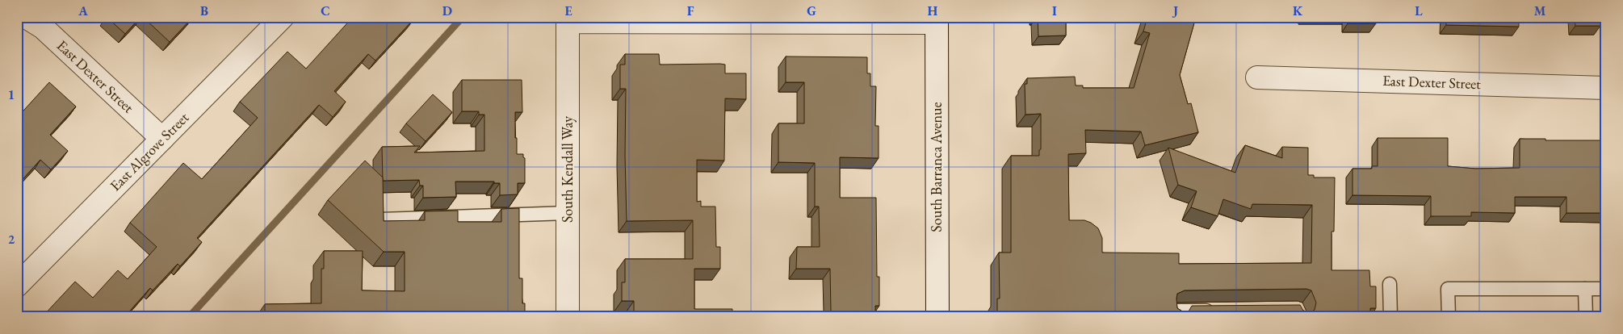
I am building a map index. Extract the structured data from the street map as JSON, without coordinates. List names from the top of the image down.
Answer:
{
  "streets": {
    "street": [
      "East Dexter Street",
      "East Algrove Street",
      "South Barranca Avenue",
      "South Kendall Way"
    ]
  },
  "crossings": [
    ["East Dexter Street", "East Algrove Street"],
    ["South Barranca Avenue", "South Kendall Way"]
  ],
  "grid": {
    "columns": [
      "A",
      "B",
      "C",
      "D",
      "E",
      "F",
      "G",
      "H",
      "I",
      "J",
      "K",
      "L",
      "M"
    ],
    "rows": ["1", "2"]
  }
}
